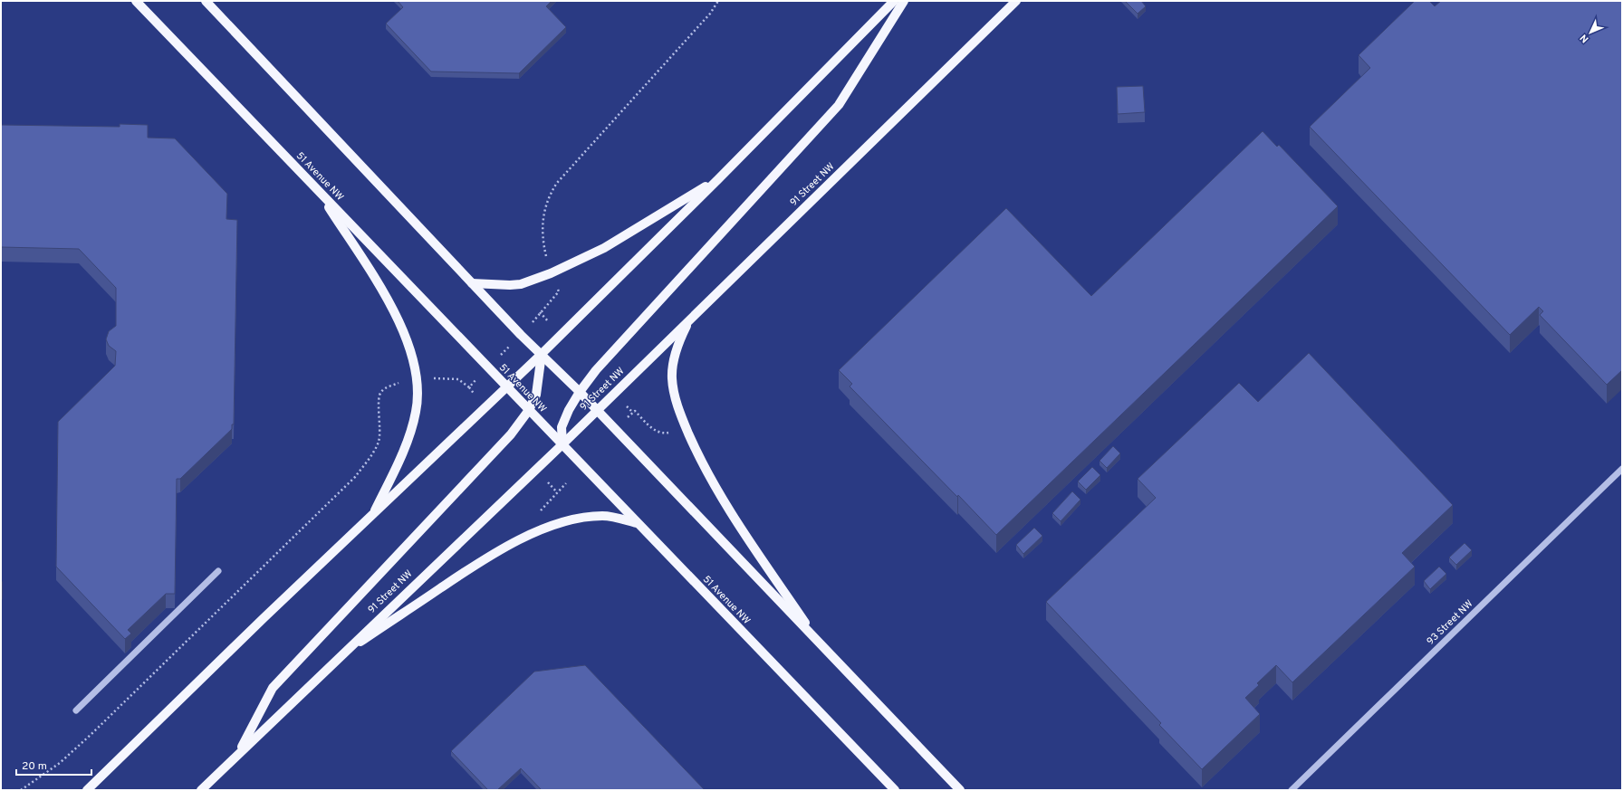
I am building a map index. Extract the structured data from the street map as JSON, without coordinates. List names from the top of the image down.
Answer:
{
  "streets": {
    "main road": ["51 Avenue NW", "91 Street NW"],
    "street": ["93 Street NW"]
  },
  "crossings": [
    ["51 Avenue NW", "91 Street NW"]
  ],
  "scale_bar": "20 m",
  "north": "bottom left"
}
